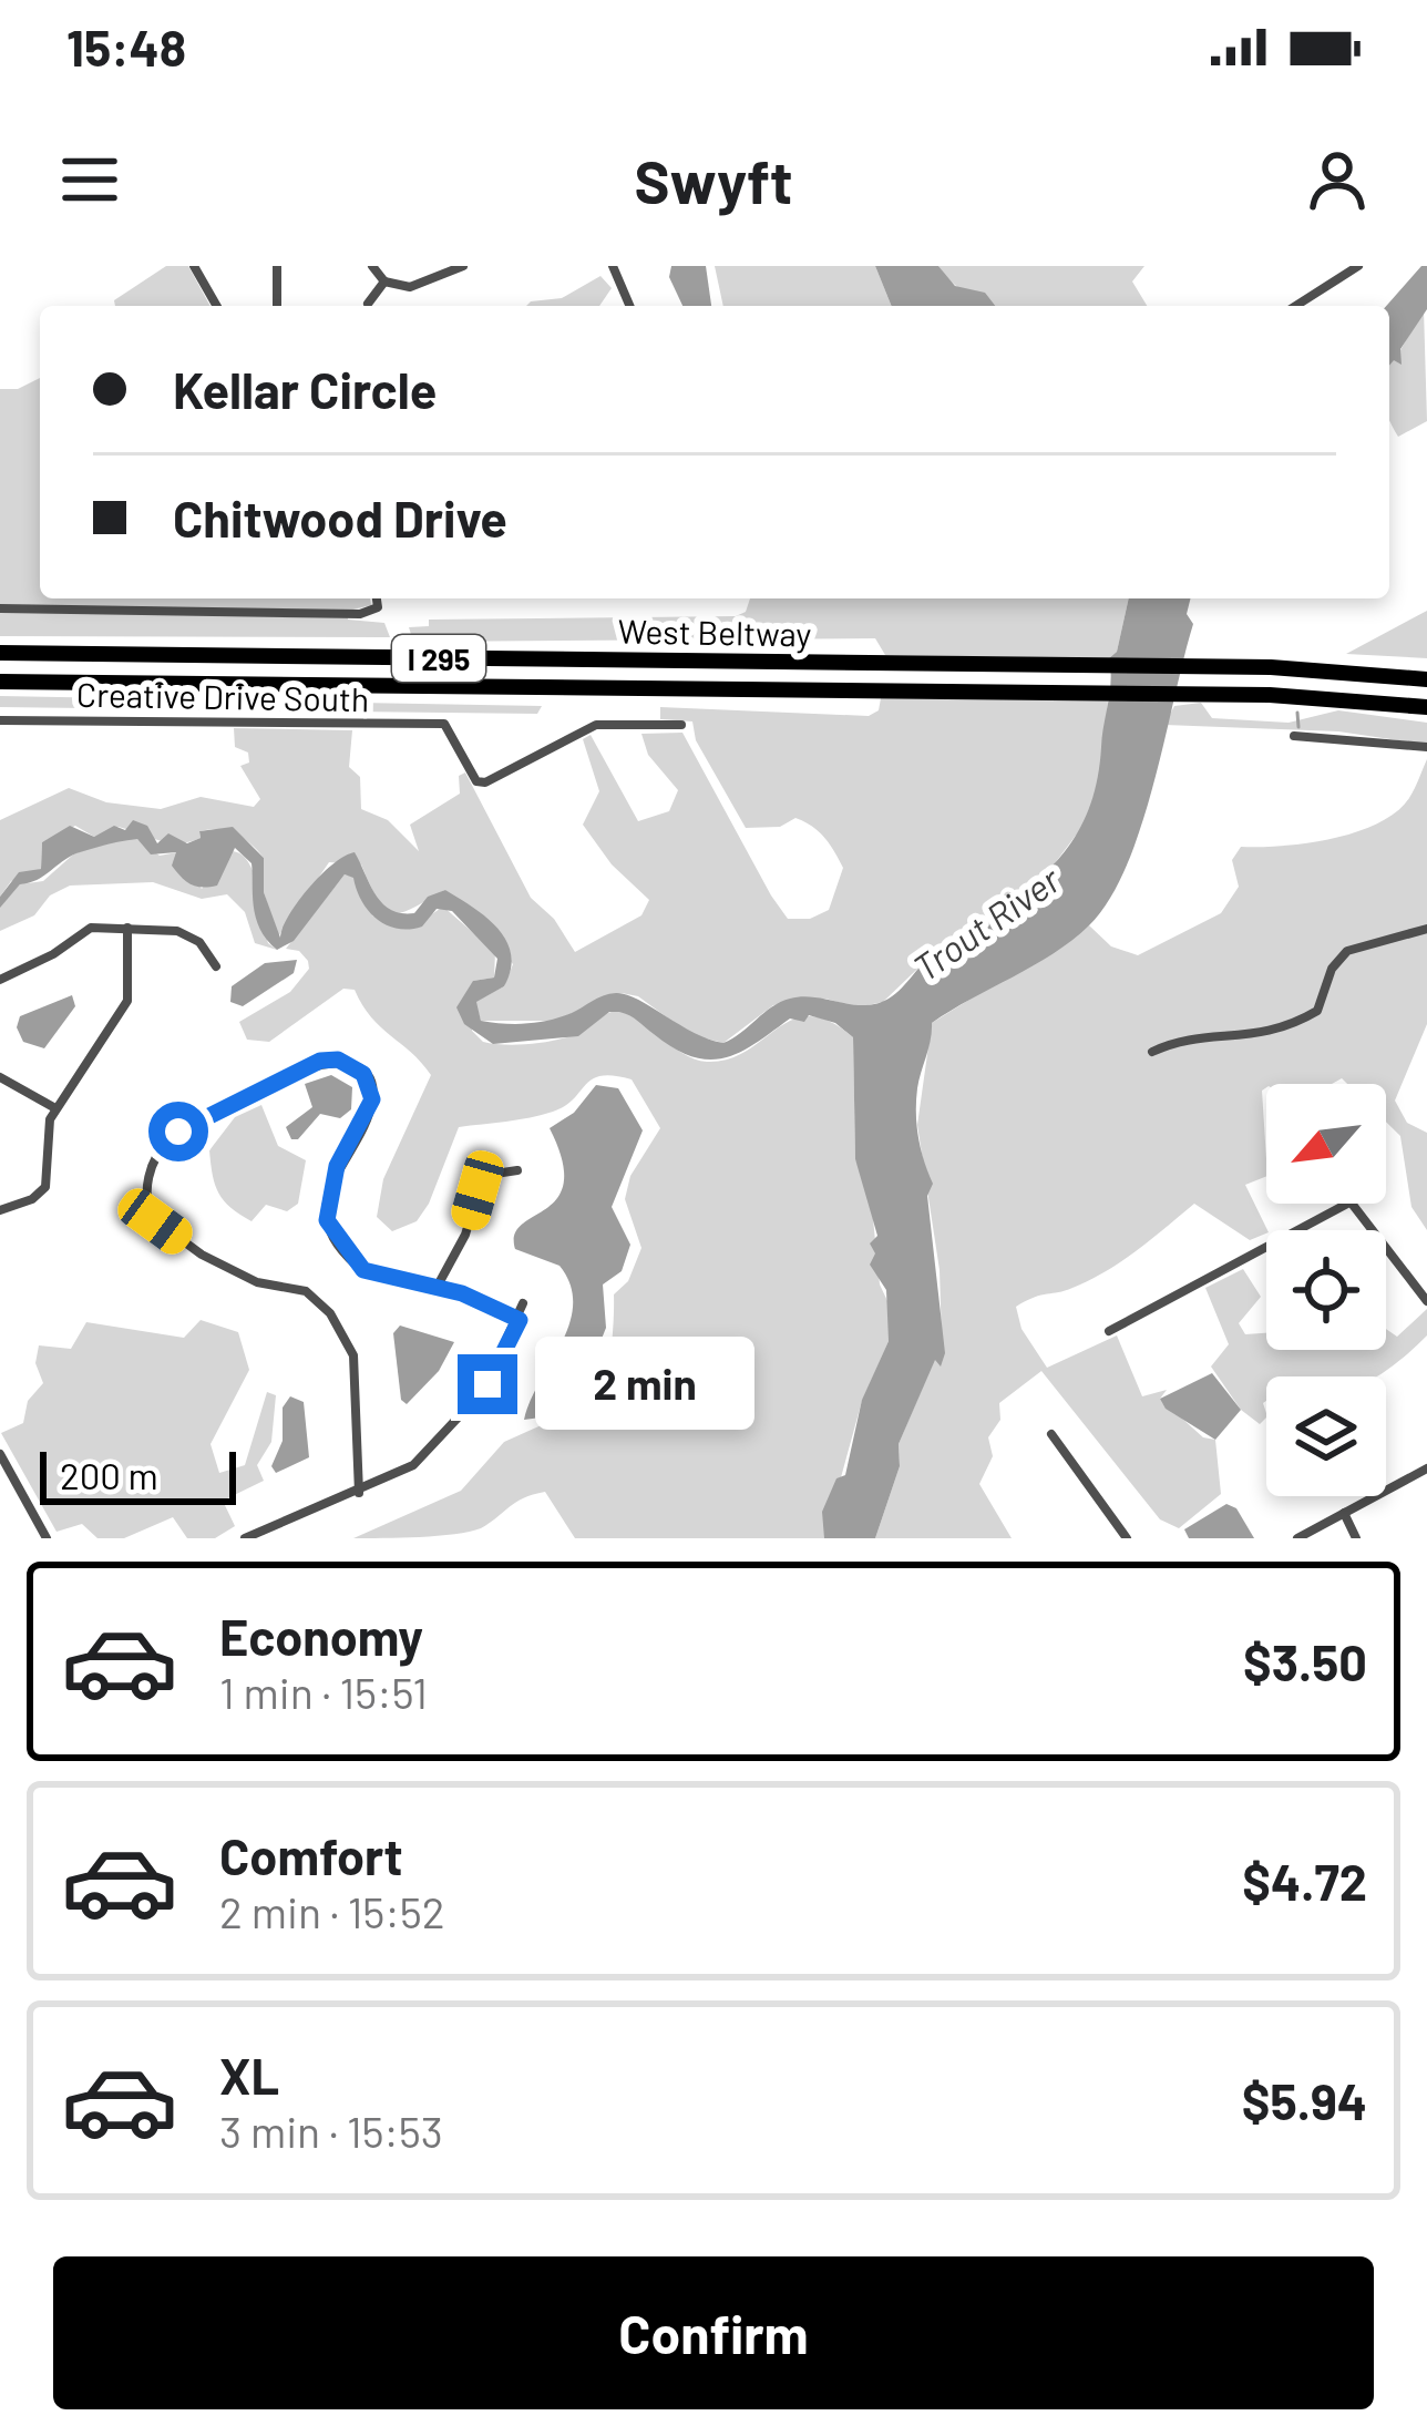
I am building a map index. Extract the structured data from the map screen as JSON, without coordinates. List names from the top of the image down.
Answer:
{
  "streets": {
    "highway": ["West Beltway", "I 295"],
    "street": ["Creative Drive South"]
  },
  "water": ["Trout River"],
  "scale_bar": "200 m",
  "north": "bottom left",
  "page": {
    "status": "15:48",
    "header": "Swyft",
    "banner": ["Kellar Circle", "Chitwood Drive"],
    "bubble": "2 min",
    "scale": "200 m",
    "list": [
      {
        "name": "Economy",
        "note": "1 min · 15:51",
        "value": "$3.50"
      },
      {
        "name": "Comfort",
        "note": "2 min · 15:52",
        "value": "$4.72"
      },
      {
        "name": "XL",
        "note": "3 min · 15:53",
        "value": "$5.94"
      }
    ],
    "buttons": "Confirm"
  }
}
